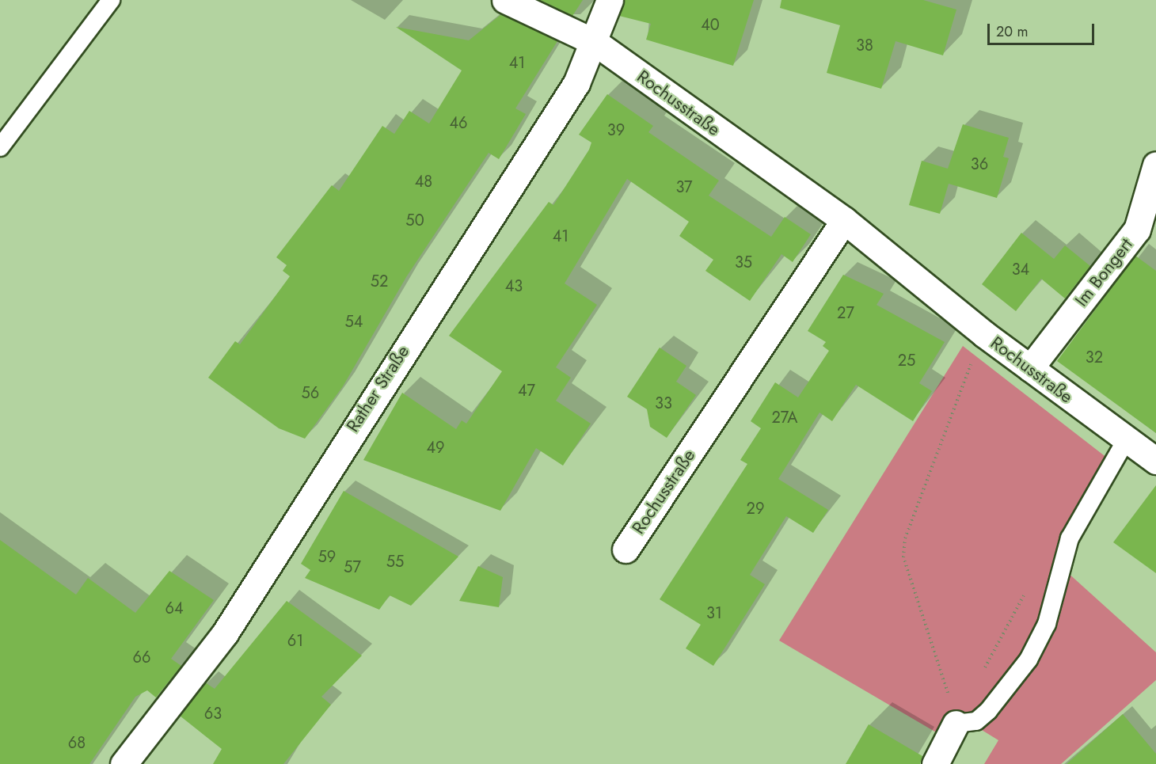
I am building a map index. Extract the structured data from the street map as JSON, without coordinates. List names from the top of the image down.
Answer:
{
  "streets": {
    "street": ["Rochusstraße", "Im Bongert", "Rather Straße"]
  },
  "crossings": [
    ["Rochusstraße", "Im Bongert"],
    ["Rochusstraße", "Rather Straße"]
  ],
  "house_numbers": [
    "40",
    "38",
    "41",
    "46",
    "39",
    "36",
    "48",
    "37",
    "50",
    "41",
    "35",
    "34",
    "52",
    "43",
    "27",
    "54",
    "32",
    "25",
    "47",
    "56",
    "33",
    "27A",
    "49",
    "29",
    "59",
    "55",
    "57",
    "64",
    "31",
    "61",
    "66",
    "63",
    "68"
  ],
  "scale_bar": "20 m"
}
